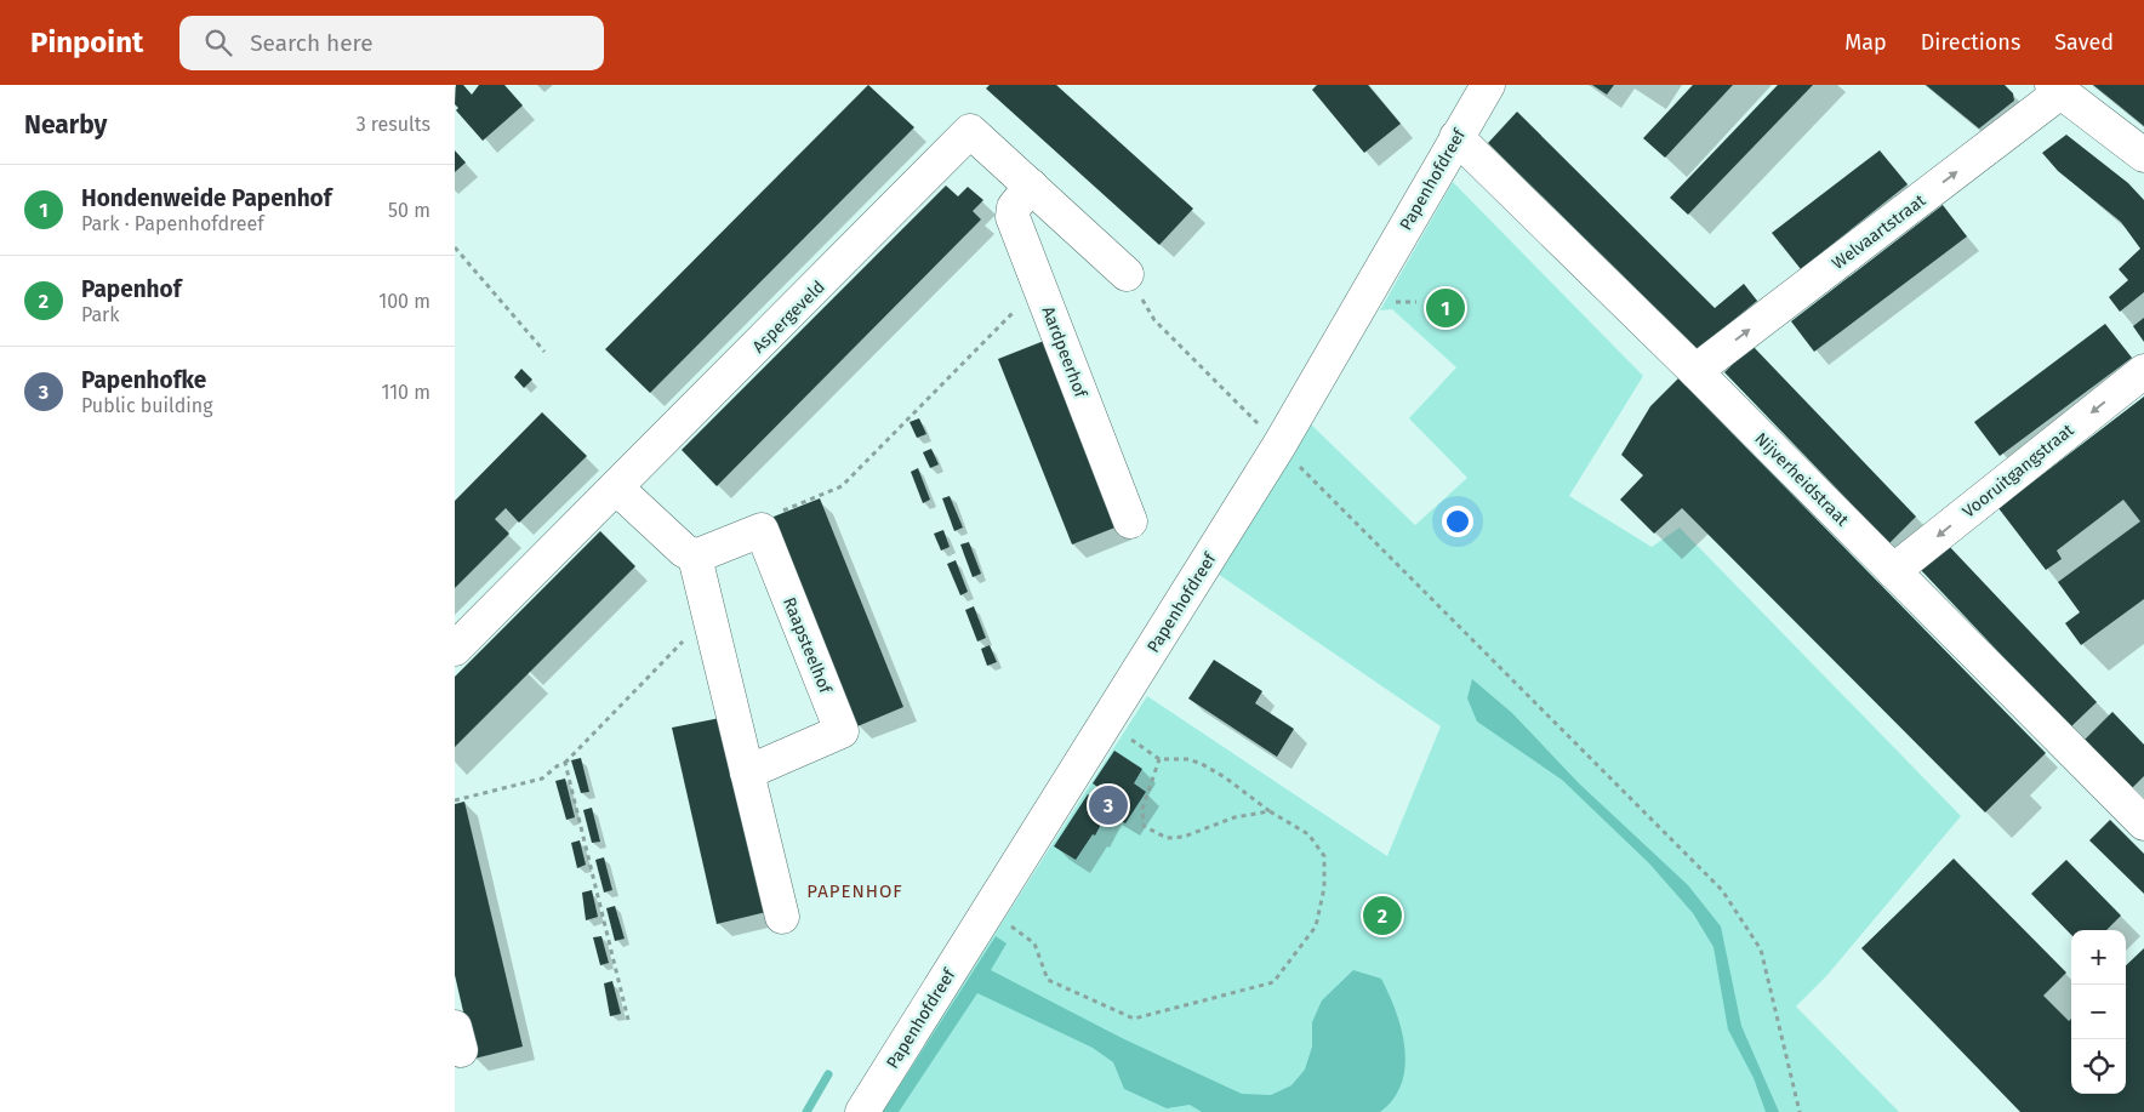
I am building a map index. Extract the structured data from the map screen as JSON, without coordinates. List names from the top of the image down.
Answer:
{
  "streets": {
    "street": [
      "Papenhofdreef",
      "Welvaartstraat",
      "Aspergeveld",
      "Aardpeerhof",
      "Vooruitgangstraat",
      "Nijverheidstraat",
      "Raapsteelhof"
    ]
  },
  "crossings": [
    ["Papenhofdreef", "Nijverheidstraat"],
    ["Welvaartstraat", "Nijverheidstraat"],
    ["Aspergeveld", "Aardpeerhof"],
    ["Vooruitgangstraat", "Nijverheidstraat"]
  ],
  "one_way": ["Welvaartstraat", "Vooruitgangstraat"],
  "districts": ["PAPENHOF"],
  "page": {
    "header": "Pinpoint",
    "search": "Search here",
    "nav": ["Map", "Directions", "Saved"],
    "heading": ["Nearby", "3 results"],
    "list": [
      {
        "mark": "1",
        "name": "Hondenweide Papenhof",
        "note": "Park · Papenhofdreef",
        "value": "50 m"
      },
      {
        "mark": "2",
        "name": "Papenhof",
        "note": "Park",
        "value": "100 m"
      },
      {
        "mark": "3",
        "name": "Papenhofke",
        "note": "Public building",
        "value": "110 m"
      }
    ],
    "pins": ["1", "3", "2"],
    "map_buttons": ["+", "−"]
  }
}
